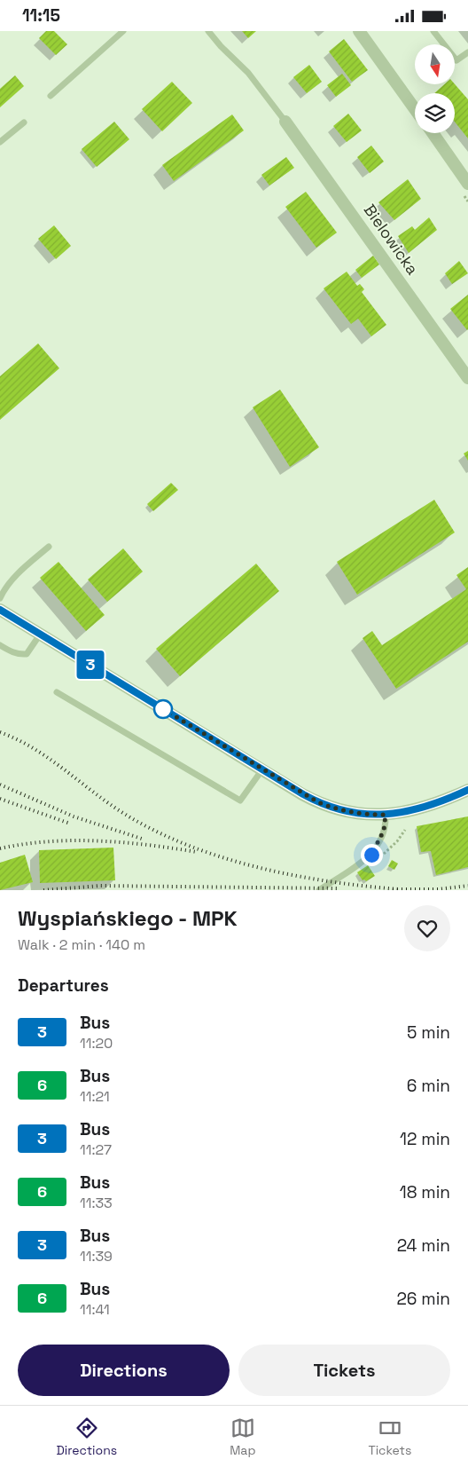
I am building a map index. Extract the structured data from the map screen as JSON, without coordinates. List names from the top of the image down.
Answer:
{
  "streets": {
    "street": ["Bielowicka"]
  },
  "lines": ["bus line 3"],
  "north": "bottom",
  "page": {
    "status": "11:15",
    "on_map": "3",
    "heading": [
      ["Wyspiańskiego - MPK", "Walk · 2 min · 140 m"],
      "Departures"
    ],
    "list": [
      {
        "mark": "3",
        "name": "Bus",
        "note": "11:20",
        "value": "5 min"
      },
      {
        "mark": "6",
        "name": "Bus",
        "note": "11:21",
        "value": "6 min"
      },
      {
        "mark": "3",
        "name": "Bus",
        "note": "11:27",
        "value": "12 min"
      },
      {
        "mark": "6",
        "name": "Bus",
        "note": "11:33",
        "value": "18 min"
      },
      {
        "mark": "3",
        "name": "Bus",
        "note": "11:39",
        "value": "24 min"
      },
      {
        "mark": "6",
        "name": "Bus",
        "note": "11:41",
        "value": "26 min"
      }
    ],
    "buttons": ["Directions", "Tickets"],
    "tabs": ["Directions", "Map", "Tickets"]
  }
}
